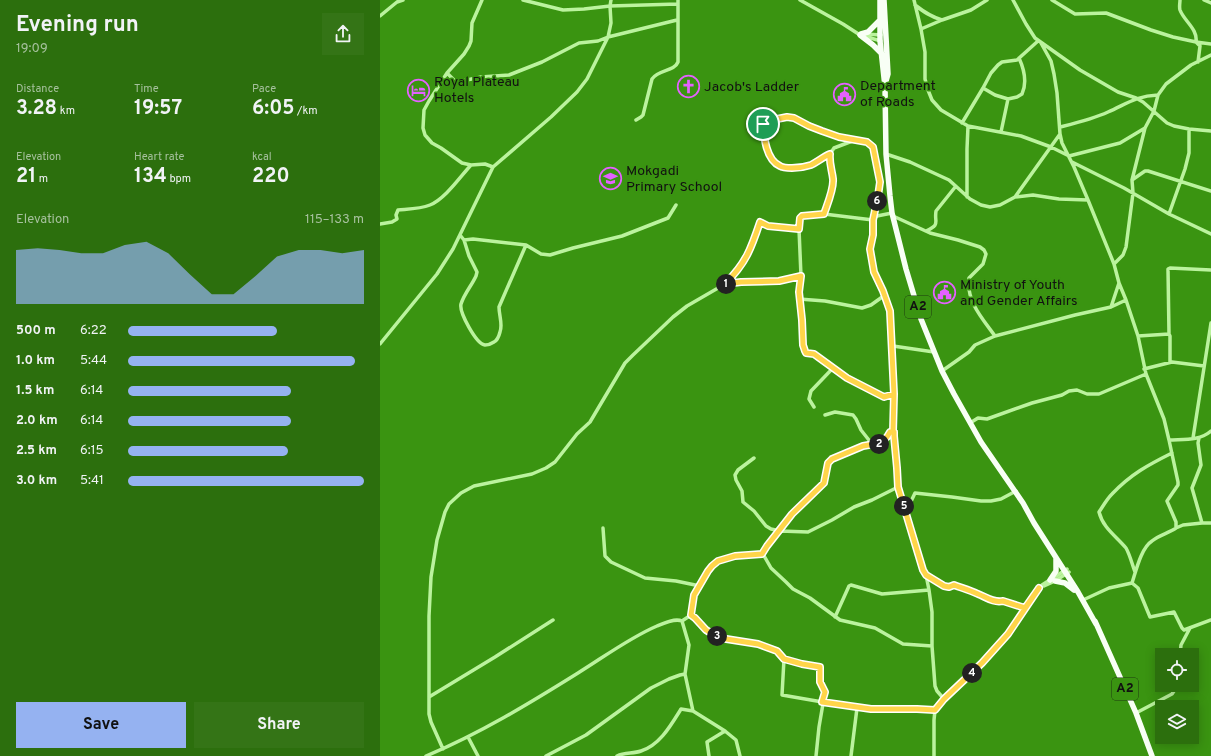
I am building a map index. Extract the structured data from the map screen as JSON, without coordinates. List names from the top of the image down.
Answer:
{
  "streets": {
    "highway": ["A2"]
  },
  "places": {
    "church": ["Jacob's Ladder"],
    "hotel": ["Royal Plateau Hotels"],
    "public building": ["Department of Roads", "Ministry of Youth and Gender Affairs"],
    "school or university": ["Mokgadi Primary School"]
  },
  "page": {
    "heading": ["Evening run", "19:09"],
    "stats": [
      ["Distance", "3.28 km"],
      ["Time", "19:57"],
      ["Pace", "6:05 /km"],
      ["Elevation", "21 m"],
      ["Heart rate", "134 bpm"],
      ["kcal", "220"]
    ],
    "pins": [
      "6",
      "1",
      "2",
      "5",
      "3",
      "4"
    ],
    "chart": ["Elevation", "115–133 m"],
    "list": [
      {
        "name": "500 m",
        "note": "6:22"
      },
      {
        "name": "1.0 km",
        "note": "5:44"
      },
      {
        "name": "1.5 km",
        "note": "6:14"
      },
      {
        "name": "2.0 km",
        "note": "6:14"
      },
      {
        "name": "2.5 km",
        "note": "6:15"
      },
      {
        "name": "3.0 km",
        "note": "5:41"
      }
    ],
    "buttons": ["Save", "Share"]
  }
}
